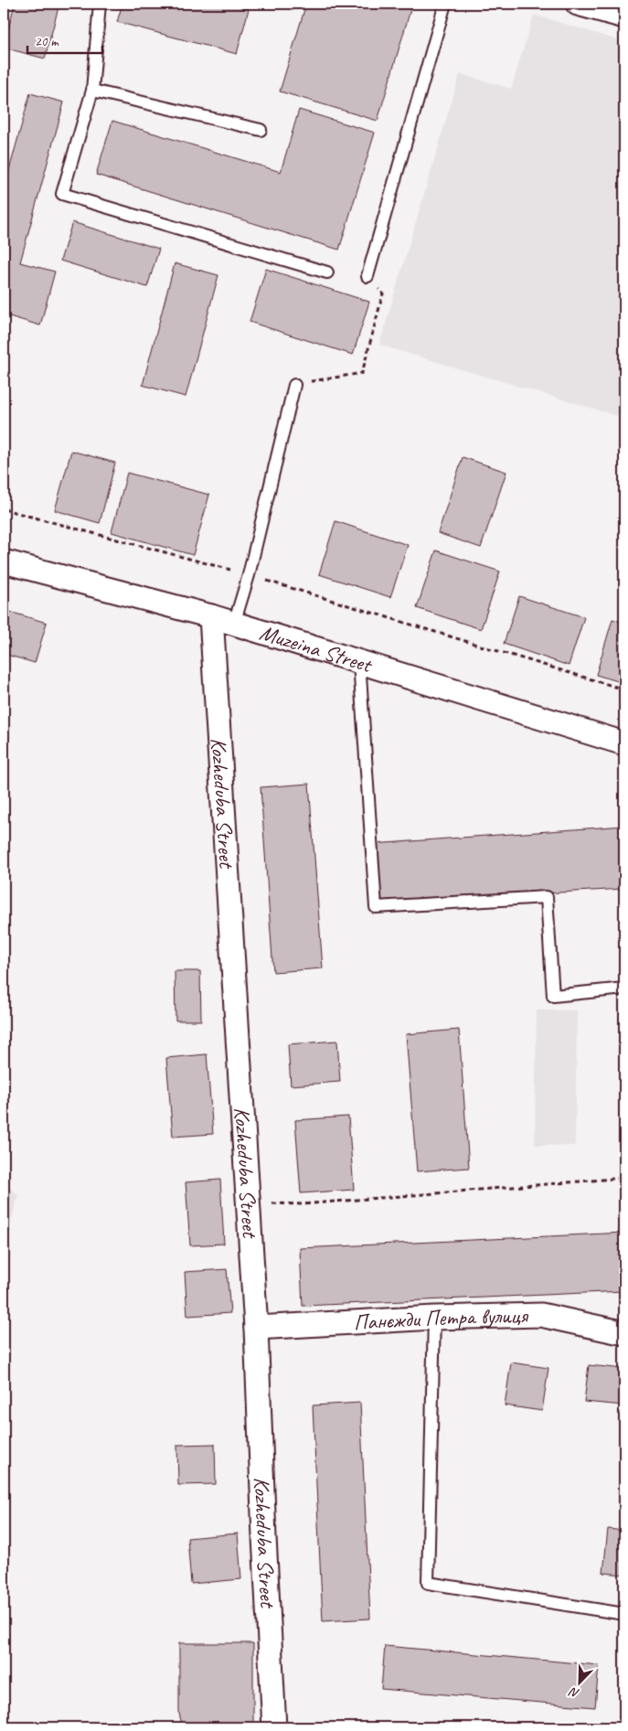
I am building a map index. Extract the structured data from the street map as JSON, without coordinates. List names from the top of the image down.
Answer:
{
  "streets": {
    "street": ["Muzeina Street", "Kozheduba Street", "Панєжди Петра вулиця"]
  },
  "crossings": [
    ["Muzeina Street", "Kozheduba Street"],
    ["Kozheduba Street", "Панєжди Петра вулиця"]
  ],
  "scale_bar": "20 m",
  "north": "bottom left"
}
